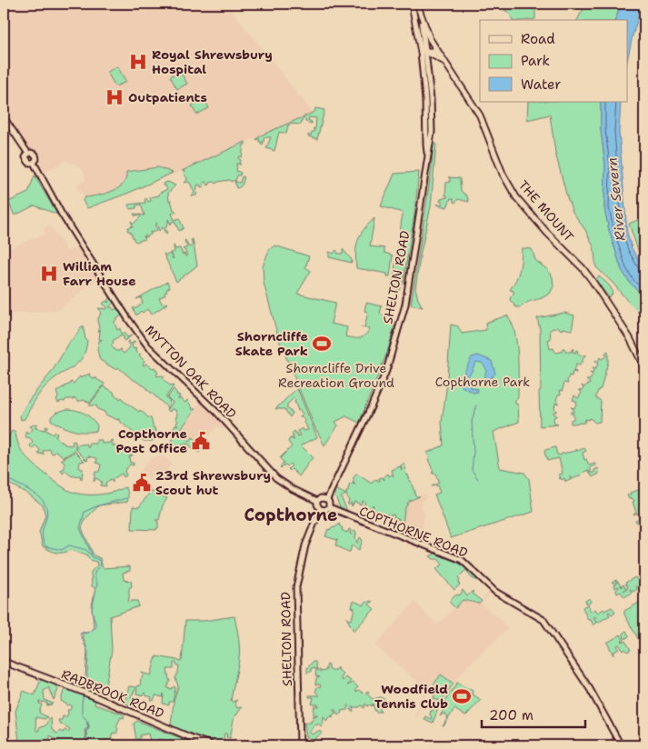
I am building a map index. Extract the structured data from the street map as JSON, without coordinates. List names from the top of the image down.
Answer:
{
  "streets": {
    "main road": [
      "THE MOUNT",
      "SHELTON ROAD",
      "MYTTON OAK ROAD",
      "COPTHORNE ROAD",
      "RADBROOK ROAD"
    ]
  },
  "crossings": [
    ["THE MOUNT", "SHELTON ROAD"],
    ["SHELTON ROAD", "MYTTON OAK ROAD"],
    ["SHELTON ROAD", "COPTHORNE ROAD"],
    ["MYTTON OAK ROAD", "COPTHORNE ROAD"]
  ],
  "districts": ["Copthorne"],
  "water": ["River Severn"],
  "parks": ["Shorncliffe Drive Recreation Ground", "Copthorne Park"],
  "places": {
    "hospital": ["Royal Shrewsbury Hospital", "Outpatients", "William Farr House"],
    "sports": ["Shorncliffe Skate Park", "Woodfield Tennis Club"],
    "public building": ["Copthorne Post Office", "23rd Shrewsbury Scout hut"]
  },
  "legend": ["Road", "Park", "Water"],
  "scale_bar": "200 m"
}
